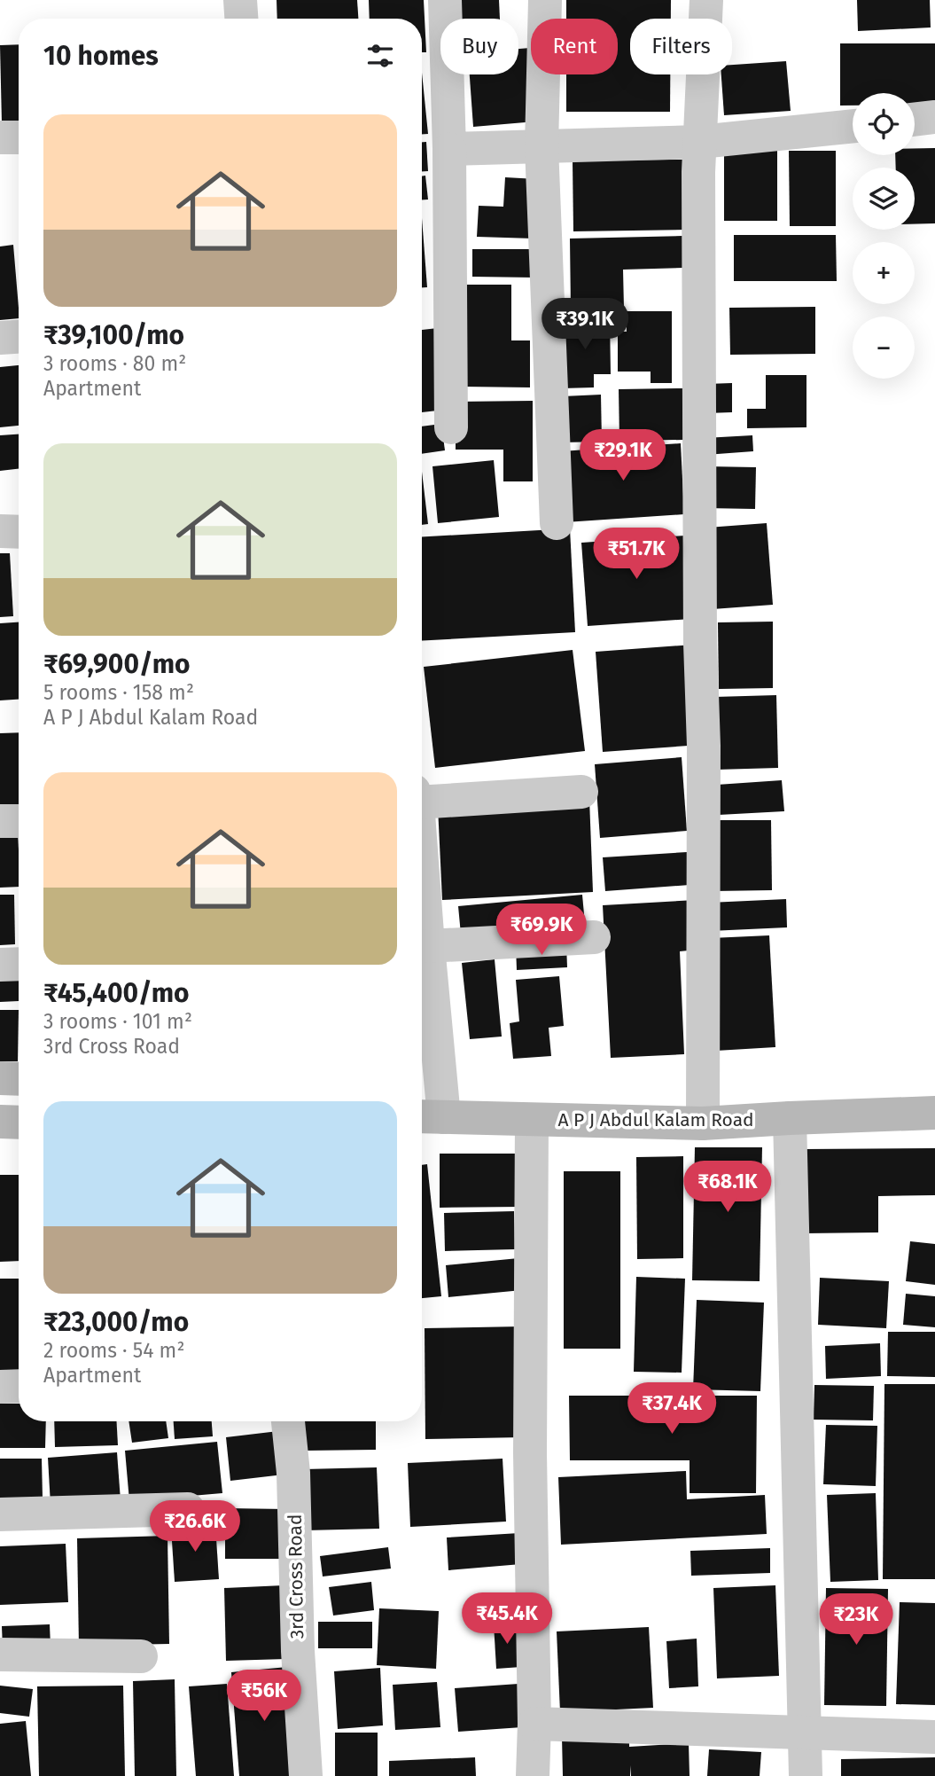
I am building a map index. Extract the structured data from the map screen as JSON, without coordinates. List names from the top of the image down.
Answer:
{
  "streets": {
    "street": ["A P J Abdul Kalam Road", "3rd Cross Road"]
  },
  "page": {
    "chip": ["Buy", "Rent", "Filters"],
    "heading": "10 homes",
    "map_buttons": ["+", "−"],
    "list": [
      {
        "name": "₹39,100/mo",
        "note": "3 rooms · 80 m² · Apartment"
      },
      {
        "name": "₹69,900/mo",
        "note": "5 rooms · 158 m² · A P J Abdul Kalam Road"
      },
      {
        "name": "₹45,400/mo",
        "note": "3 rooms · 101 m² · 3rd Cross Road"
      },
      {
        "name": "₹23,000/mo",
        "note": "2 rooms · 54 m² · Apartment"
      }
    ],
    "price": [
      "₹39.1K",
      "₹29.1K",
      "₹51.7K",
      "₹69.9K",
      "₹68.1K",
      "₹37.4K",
      "₹26.6K",
      "₹45.4K",
      "₹23K",
      "₹56K"
    ]
  }
}
